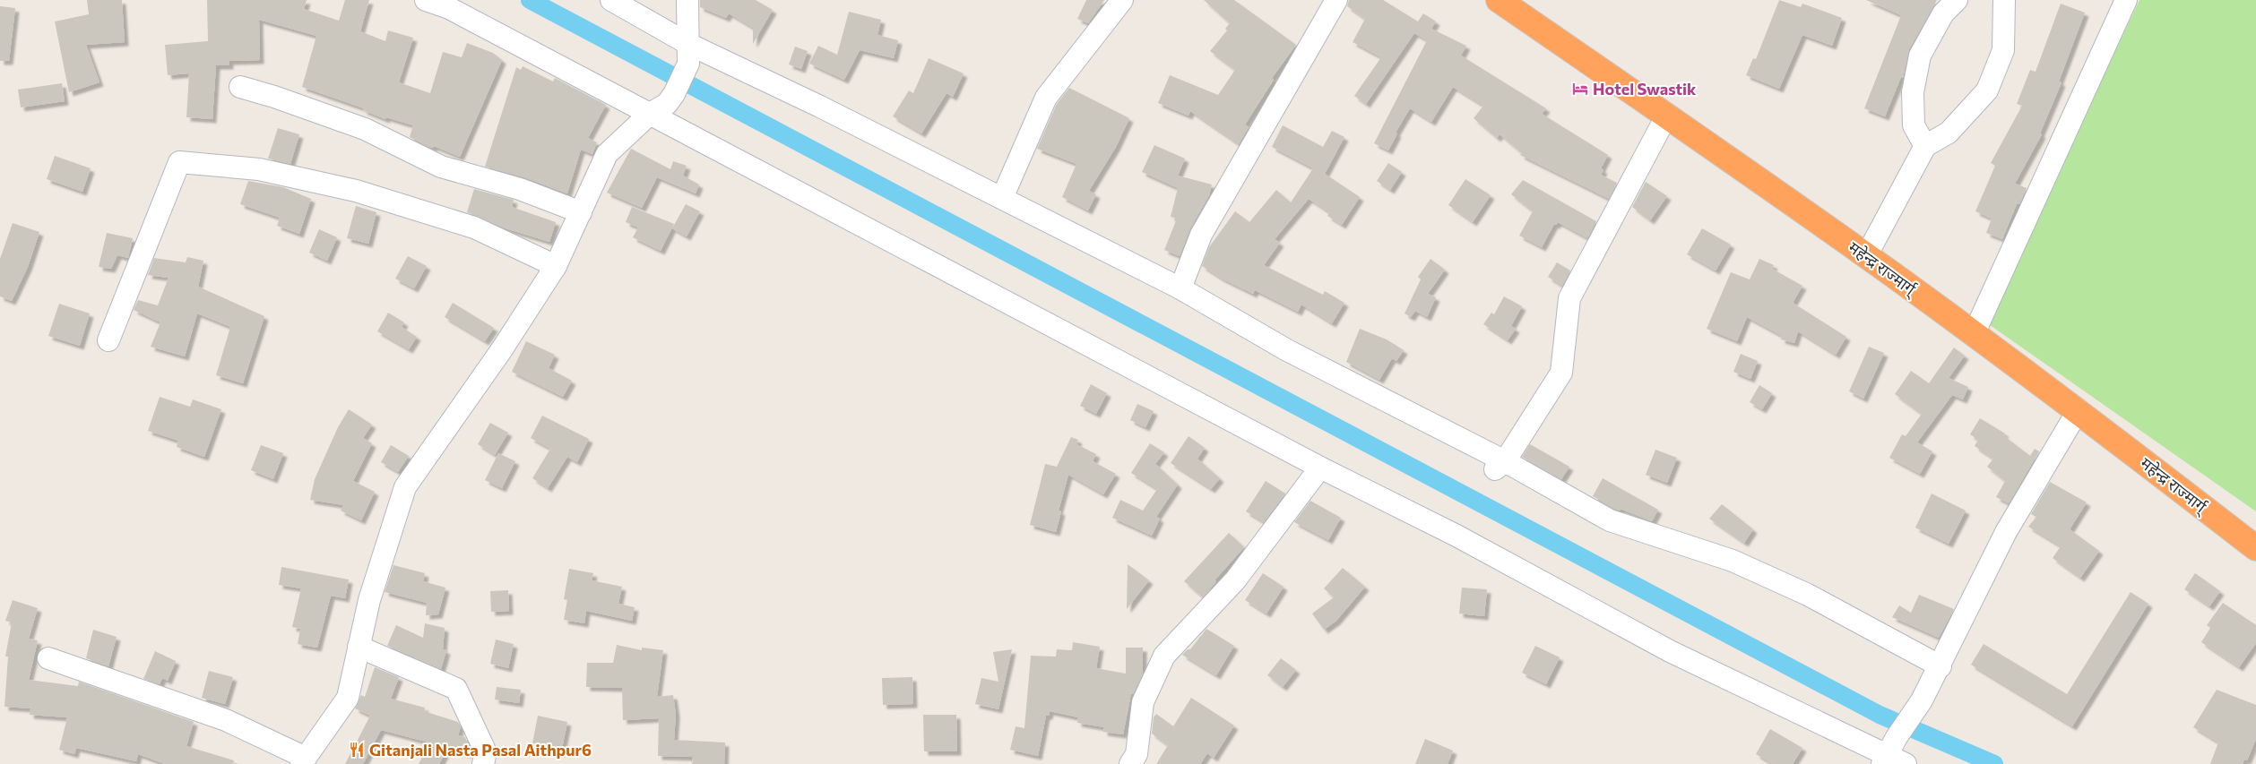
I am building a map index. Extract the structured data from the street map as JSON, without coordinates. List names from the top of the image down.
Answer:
{
  "streets": {
    "highway": ["महेन्द्र राज्मार्ग्"]
  },
  "places": {
    "hotel": ["Hotel Swastik"],
    "restaurant": ["Gitanjali Nasta Pasal Aithpur6"]
  }
}
